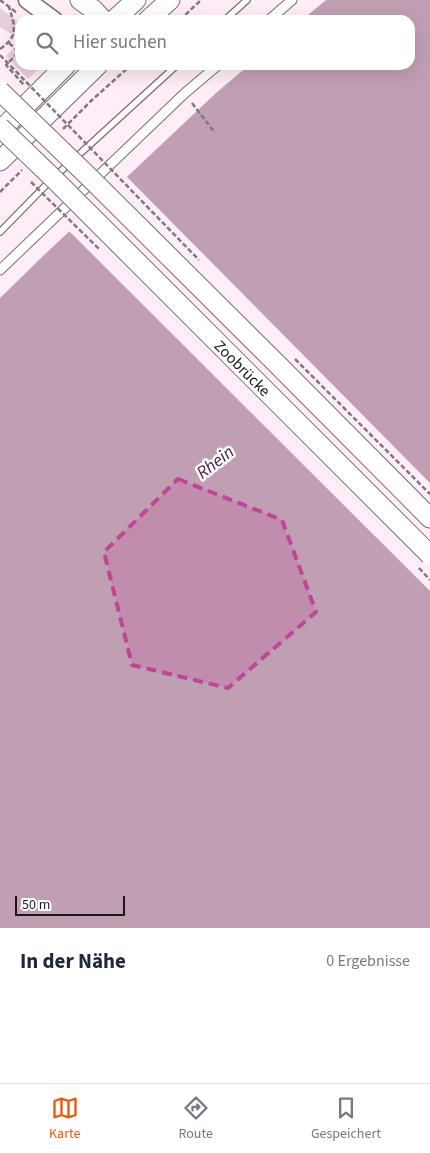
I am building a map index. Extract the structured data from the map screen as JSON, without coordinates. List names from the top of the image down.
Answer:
{
  "streets": {
    "main road": ["Zoobrücke"]
  },
  "water": ["Rhein"],
  "scale_bar": "50 m",
  "page": {
    "search": "Hier suchen",
    "scale": "50 m",
    "heading": ["In der Nähe", "0 Ergebnisse"],
    "nav": ["Karte", "Route", "Gespeichert"]
  }
}
